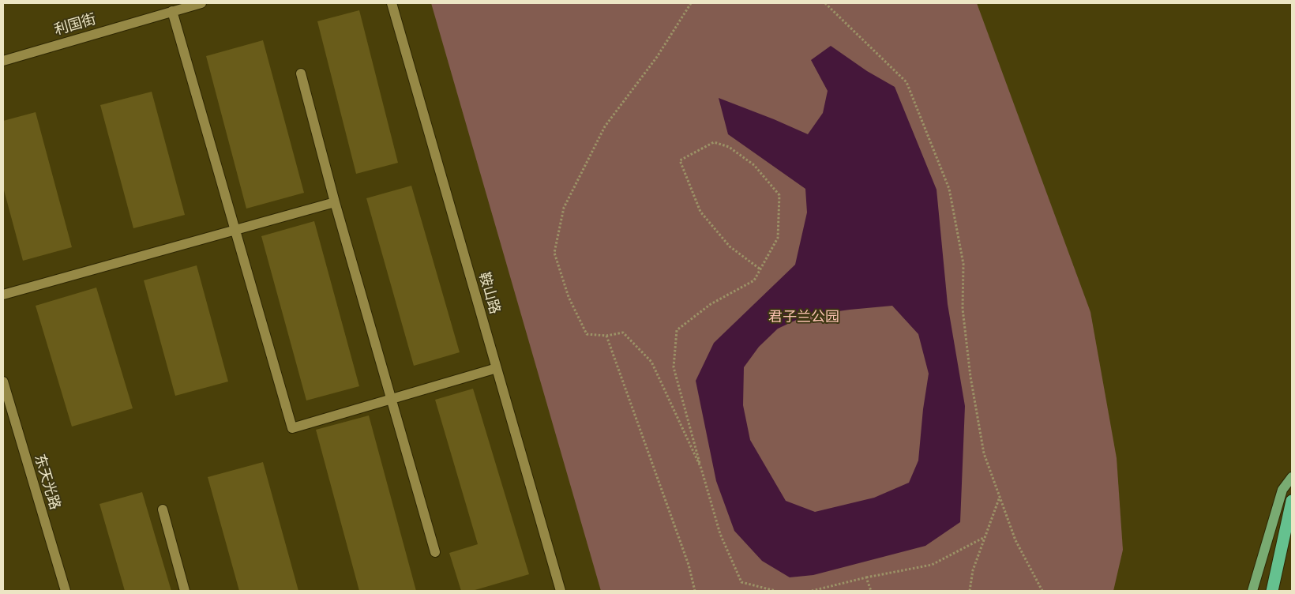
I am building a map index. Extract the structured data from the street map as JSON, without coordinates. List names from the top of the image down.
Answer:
{
  "streets": {
    "street": ["利国街", "鞍山路", "东天光路"]
  },
  "parks": ["君子兰公园"]
}
